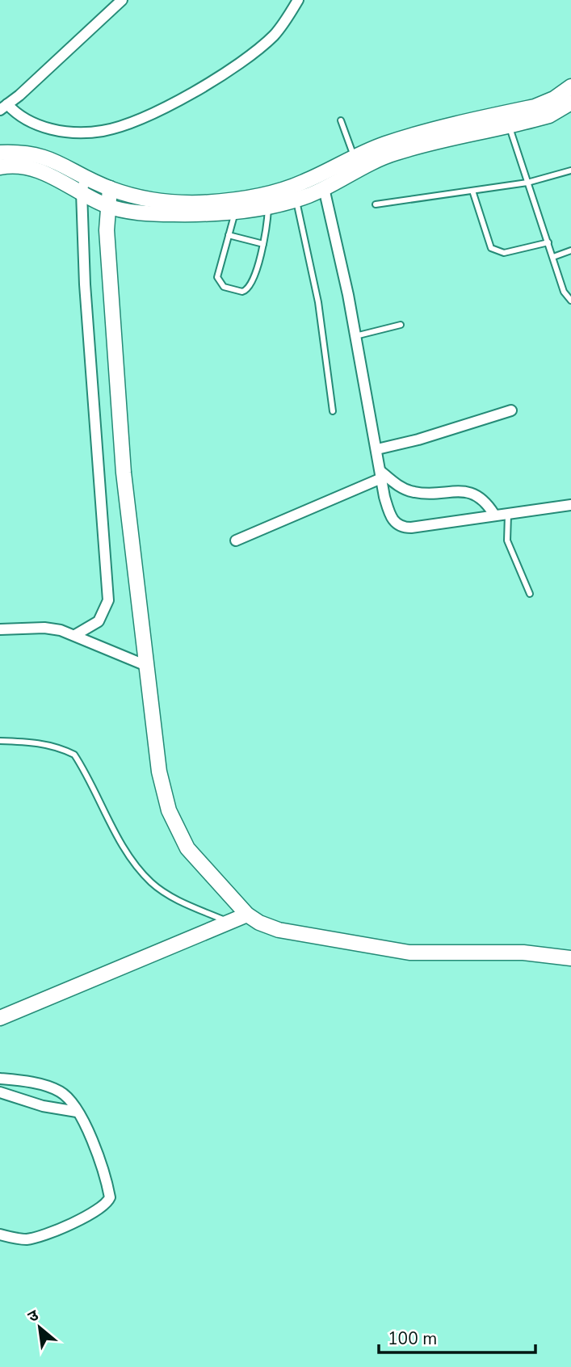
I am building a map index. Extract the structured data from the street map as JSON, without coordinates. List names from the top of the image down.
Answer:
{
  "scale_bar": "100 m",
  "north": "top left"
}
